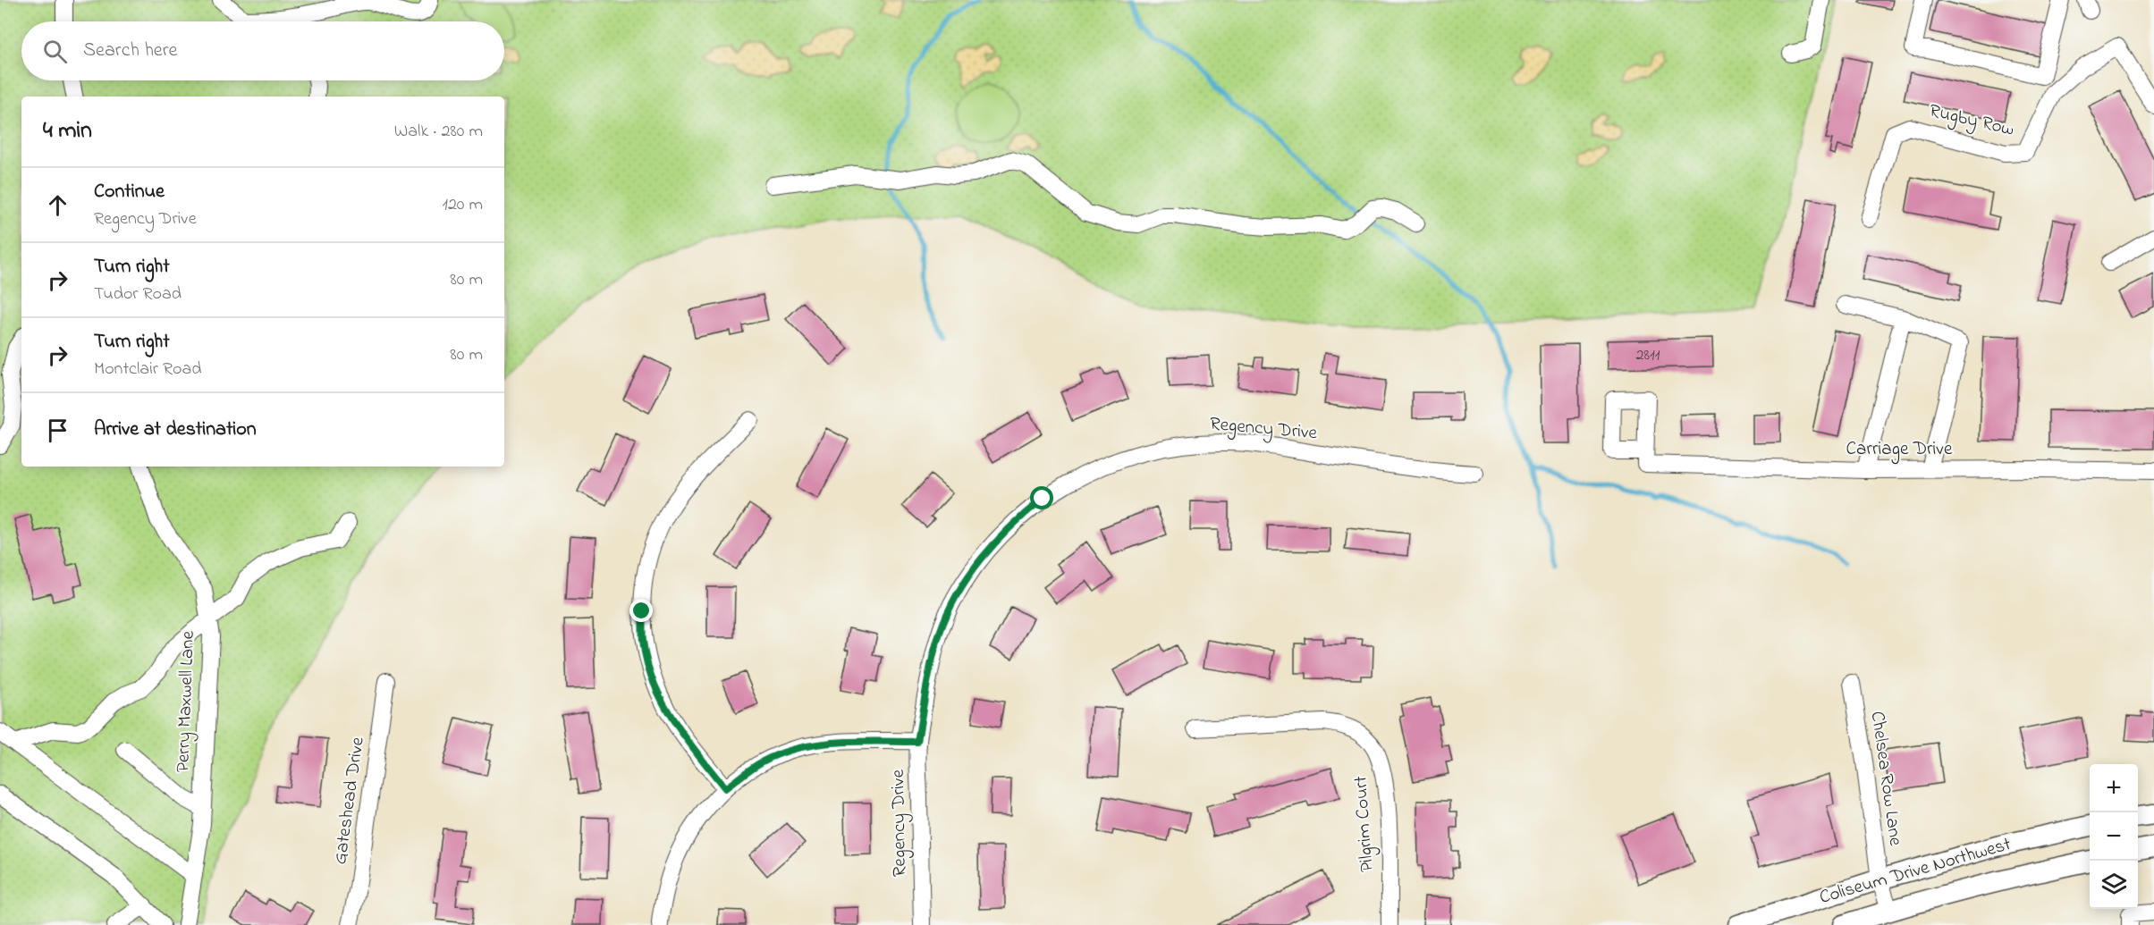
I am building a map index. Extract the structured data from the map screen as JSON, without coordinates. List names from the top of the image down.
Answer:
{
  "streets": {
    "main road": ["Coliseum Drive Northwest"],
    "street": [
      "Rugby Row",
      "Regency Drive",
      "Carriage Drive",
      "Perry Maxwell Lane",
      "Chelsea Row Lane",
      "Gateshead Drive",
      "Pilgrim Court"
    ]
  },
  "crossings": [
    ["Chelsea Row Lane", "Coliseum Drive Northwest"]
  ],
  "house_numbers": ["2811"],
  "page": {
    "search": "Search here",
    "heading": ["4 min", "Walk · 280 m"],
    "list": [
      ["Continue", "Regency Drive", "120 m"],
      ["Turn right", "Tudor Road", "80 m"],
      ["Turn right", "Montclair Road", "80 m"],
      "Arrive at destination"
    ],
    "map_buttons": ["+", "−"]
  }
}
